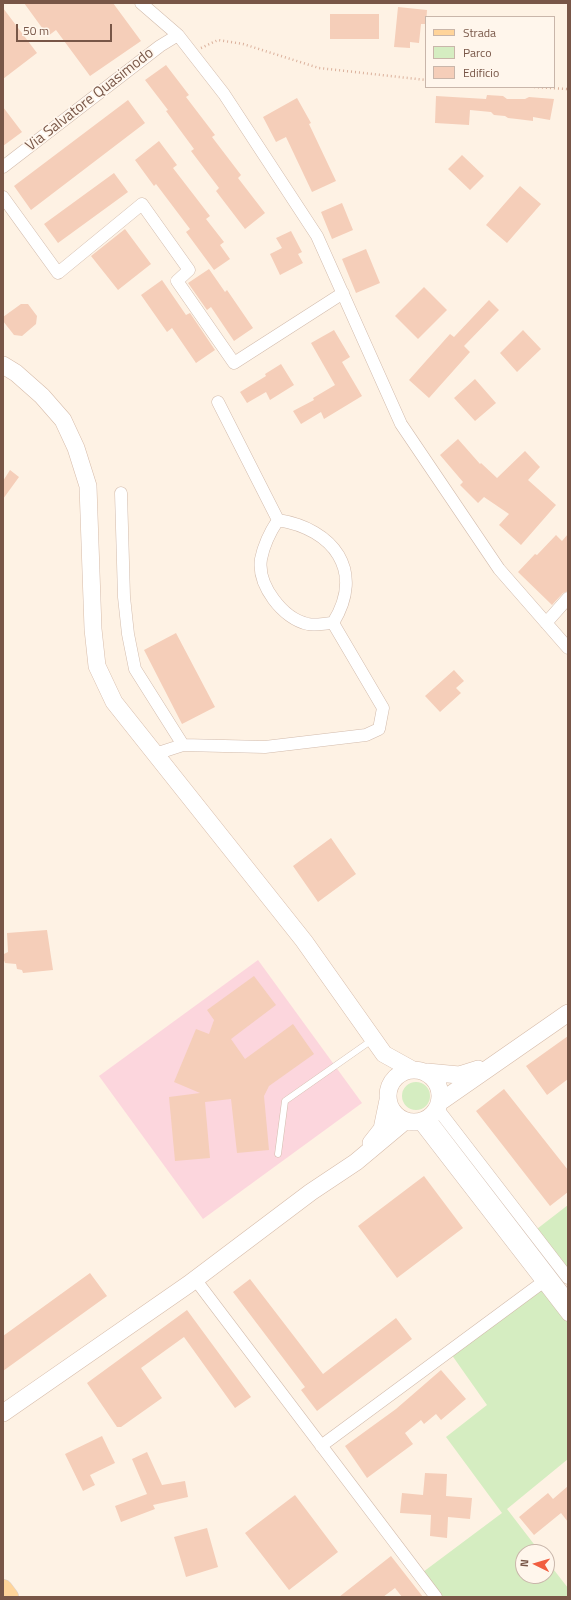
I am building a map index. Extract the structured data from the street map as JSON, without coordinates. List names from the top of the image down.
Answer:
{
  "streets": {
    "street": ["Via Salvatore Quasimodo"]
  },
  "legend": ["Strada", "Parco", "Edificio"],
  "scale_bar": "50 m",
  "north": "left"
}
